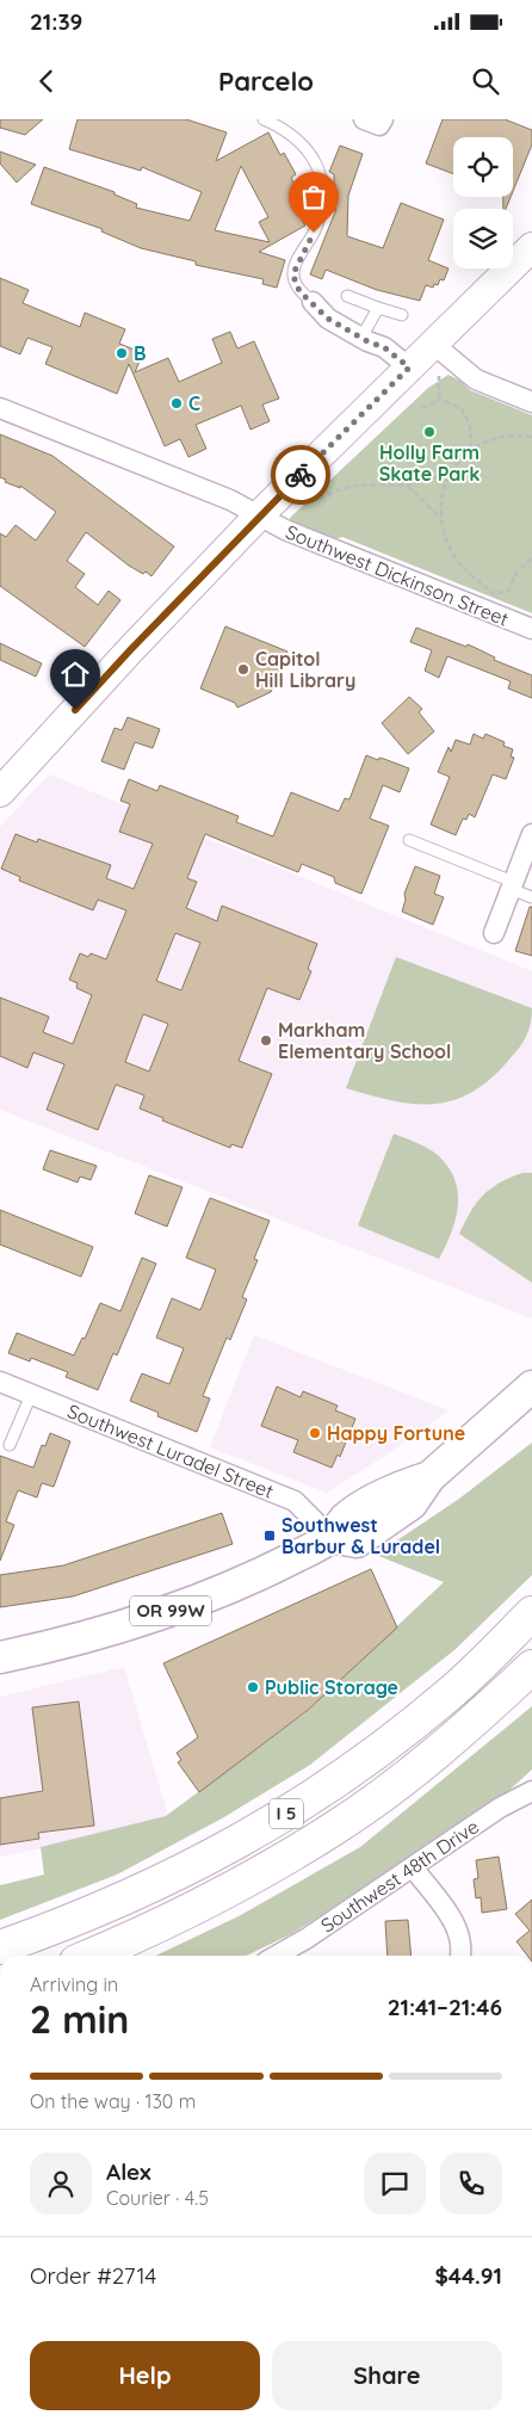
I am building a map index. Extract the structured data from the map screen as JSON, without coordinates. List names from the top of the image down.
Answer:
{
  "streets": {
    "highway": ["I 5"],
    "main road": ["OR 99W"],
    "street": ["Southwest Dickinson Street", "Southwest Luradel Street", "Southwest 48th Drive"]
  },
  "crossings": [
    ["Southwest Luradel Street", "OR 99W"]
  ],
  "places": {
    "other": [
      "B",
      "C",
      "Holly Farm Skate Park",
      "Capitol Hill Library",
      "Markham Elementary School",
      "Happy Fortune",
      "Public Storage"
    ],
    "transit": ["Southwest Barbur & Luradel"]
  },
  "page": {
    "status": "21:39",
    "header": "Parcelo",
    "heading": ["2 min", "Arriving in", "21:41–21:46"],
    "panel": [
      "Alex",
      "Courier · 4.5",
      "Order #2714",
      "$44.91"
    ],
    "bar": "On the way · 130 m",
    "buttons": ["Help", "Share"]
  }
}
